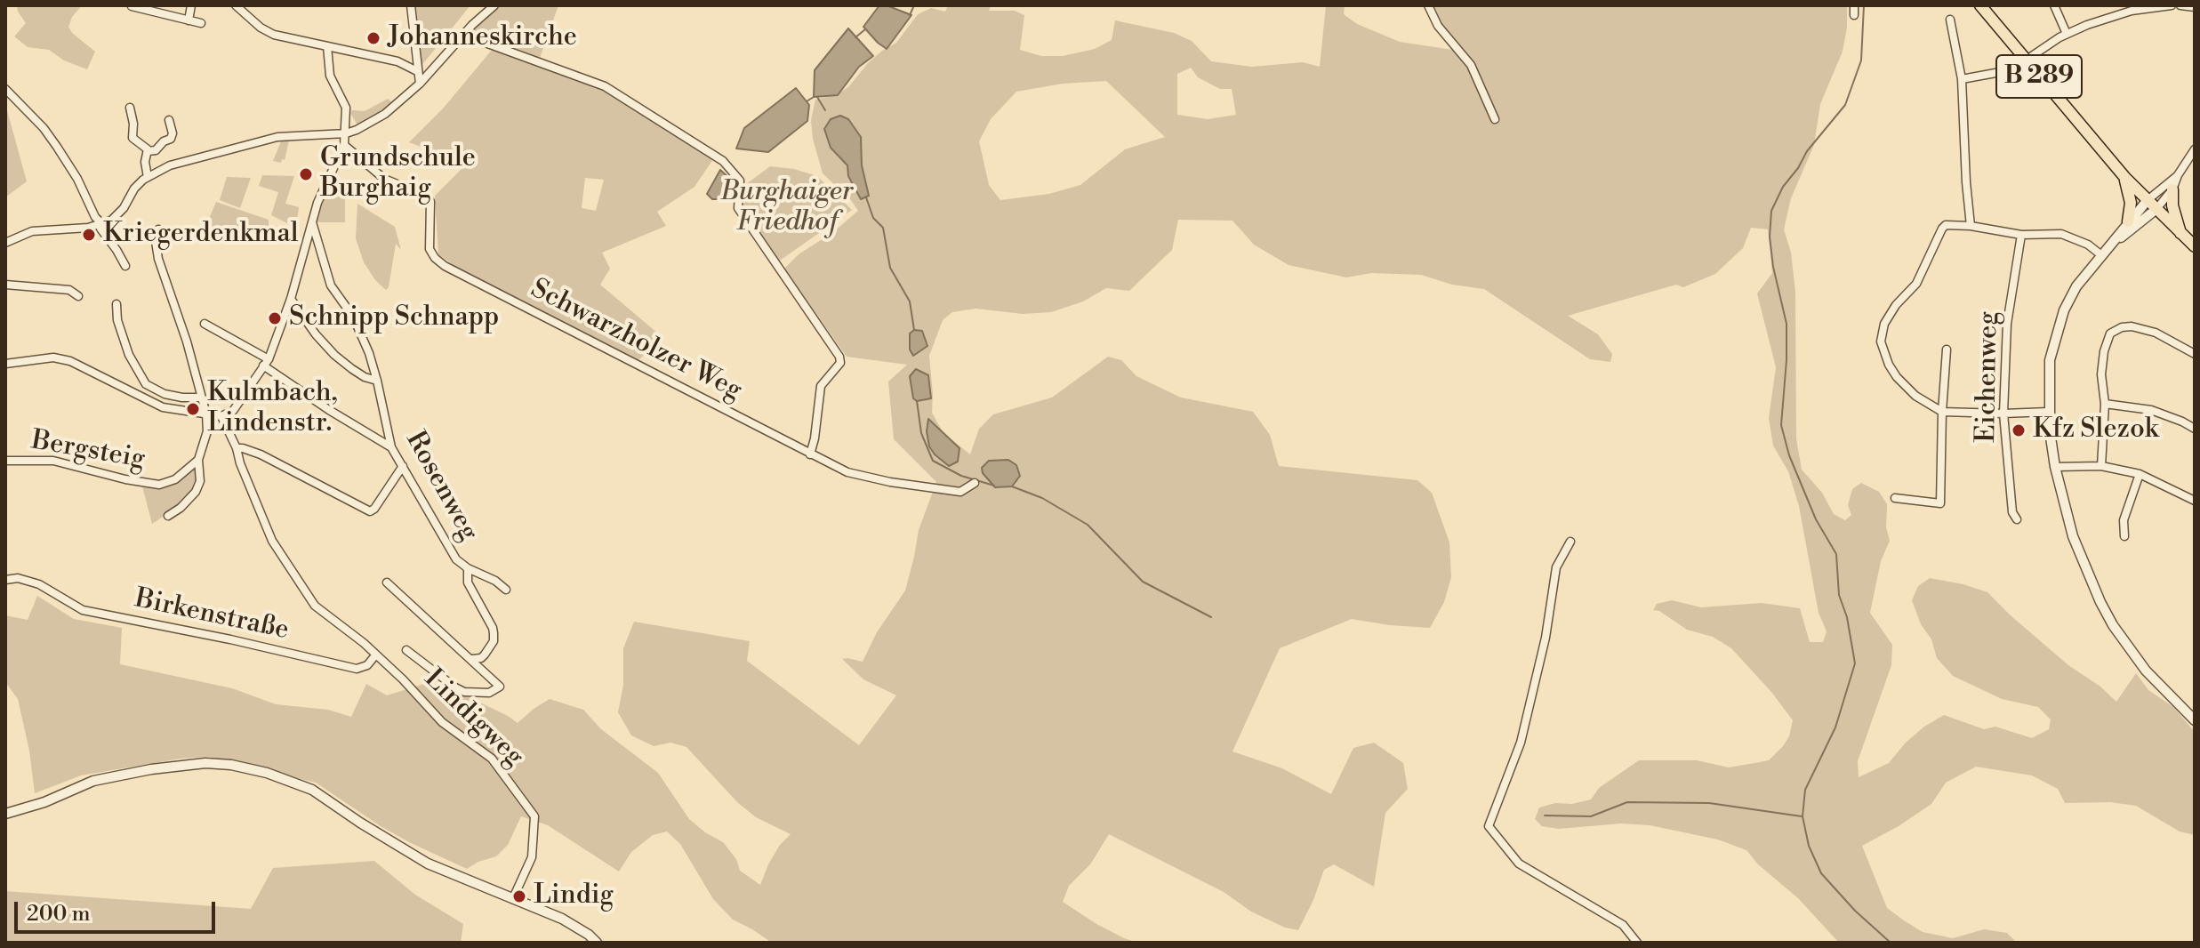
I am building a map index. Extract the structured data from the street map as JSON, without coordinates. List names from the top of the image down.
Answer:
{
  "streets": {
    "main road": ["B 289"],
    "street": [
      "Schwarzholzer Weg",
      "Eichenweg",
      "Bergsteig",
      "Rosenweg",
      "Birkenstraße",
      "Lindigweg"
    ]
  },
  "crossings": [
    ["Birkenstraße", "Lindigweg"]
  ],
  "parks": ["Burghaiger Friedhof"],
  "places": [
    "Johanneskirche",
    "Grundschule Burghaig",
    "Kriegerdenkmal",
    "Schnipp Schnapp",
    "Kulmbach, Lindenstr.",
    "Kfz Slezok",
    "Lindig"
  ],
  "scale_bar": "200 m"
}
